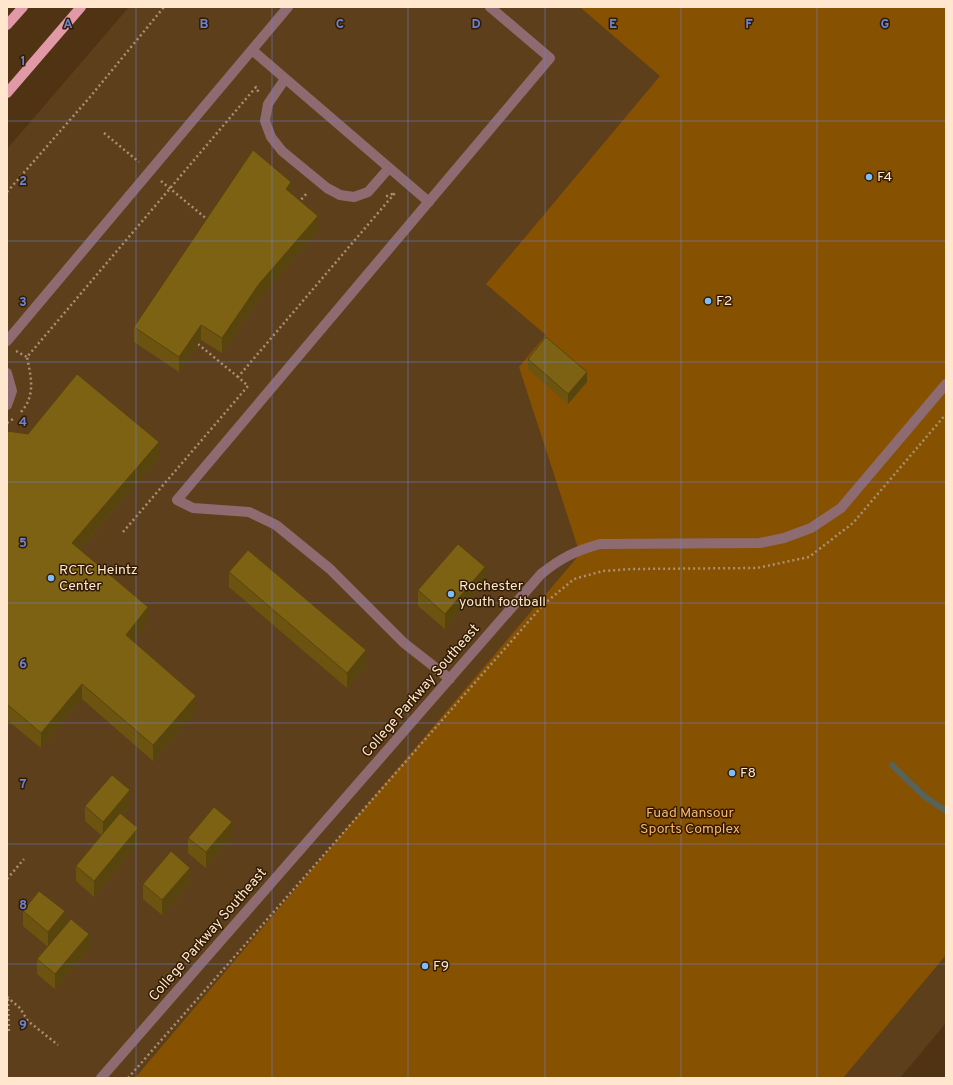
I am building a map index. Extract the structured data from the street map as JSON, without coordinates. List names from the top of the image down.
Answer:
{
  "streets": {
    "street": ["College Parkway Southeast"]
  },
  "parks": ["Fuad Mansour Sports Complex"],
  "places": [
    "F4",
    "F2",
    "RCTC Heintz Center",
    "Rochester youth football",
    "F8",
    "F9"
  ],
  "grid": {
    "columns": [
      "A",
      "B",
      "C",
      "D",
      "E",
      "F",
      "G"
    ],
    "rows": [
      "1",
      "2",
      "3",
      "4",
      "5",
      "6",
      "7",
      "8",
      "9"
    ]
  }
}
